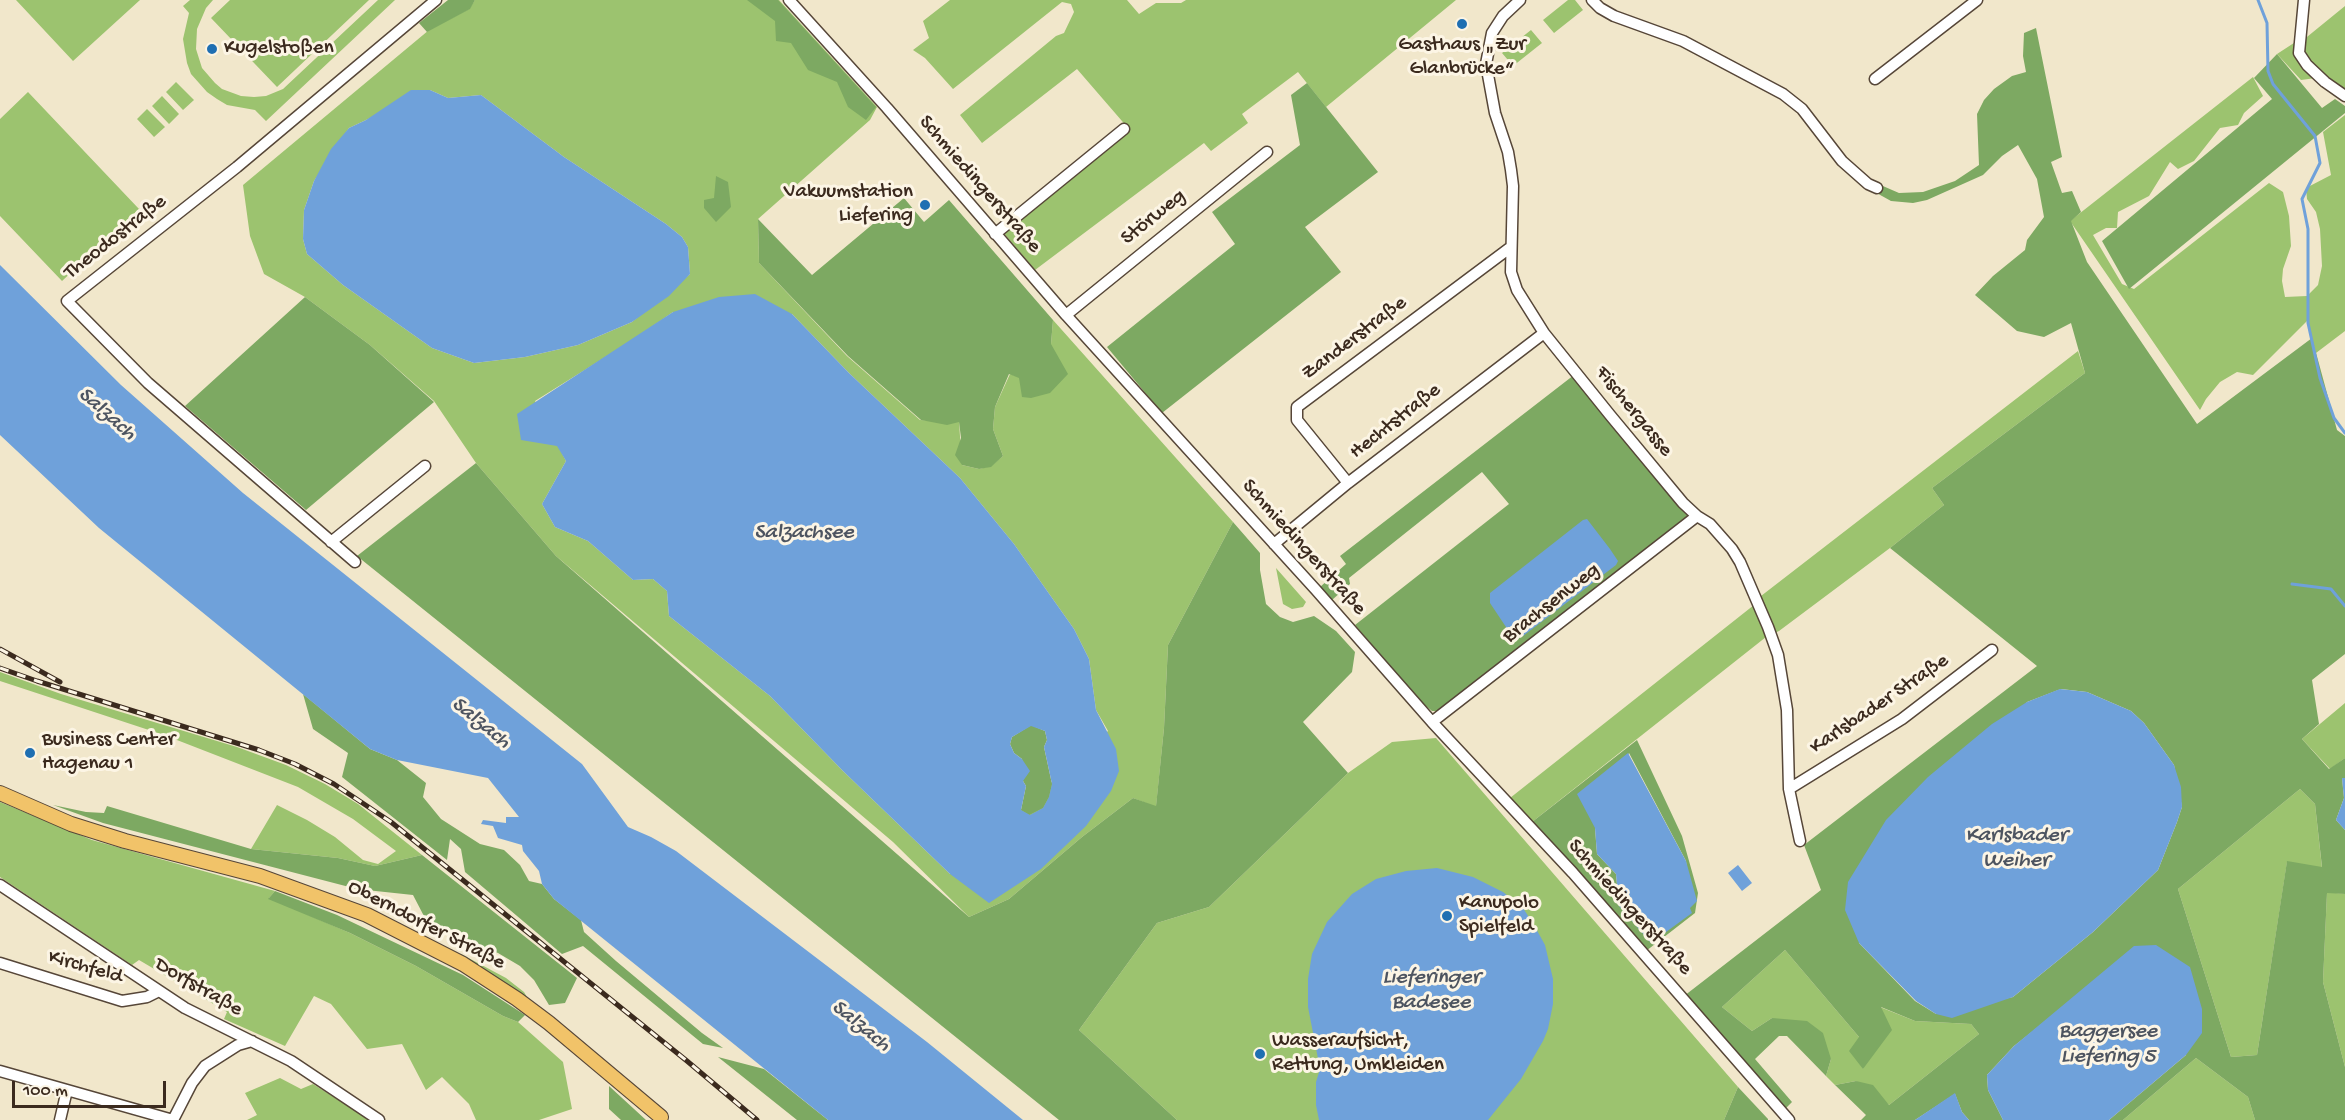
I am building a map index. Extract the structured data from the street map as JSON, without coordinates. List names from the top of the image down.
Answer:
{
  "streets": {
    "main road": ["Oberndorfer Straße"],
    "street": [
      "Schmiedingerstraße",
      "Störweg",
      "Theodostraße",
      "Zanderstraße",
      "Fischergasse",
      "Hechtstraße",
      "Brachsenweg",
      "Karlsbader Straße",
      "Kirchfeld",
      "Dorfstraße"
    ]
  },
  "crossings": [
    ["Schmiedingerstraße", "Störweg"],
    ["Schmiedingerstraße", "Hechtstraße"],
    ["Schmiedingerstraße", "Brachsenweg"],
    ["Zanderstraße", "Fischergasse"],
    ["Zanderstraße", "Hechtstraße"],
    ["Fischergasse", "Hechtstraße"],
    ["Fischergasse", "Brachsenweg"],
    ["Fischergasse", "Karlsbader Straße"],
    ["Kirchfeld", "Dorfstraße"]
  ],
  "water": [
    "Salzach",
    "Salzachsee",
    "Karlsbader Weiher",
    "Lieferinger Badesee",
    "Baggersee Liefering 5"
  ],
  "places": [
    "Gasthaus „Zur Glanbrücke“",
    "Kugelstoßen",
    "Vakuumstation Liefering",
    "Business Center Hagenau 1",
    "Kanupolo Spielfeld",
    "Wasseraufsicht, Rettung, Umkleiden"
  ],
  "scale_bar": "100 m"
}
